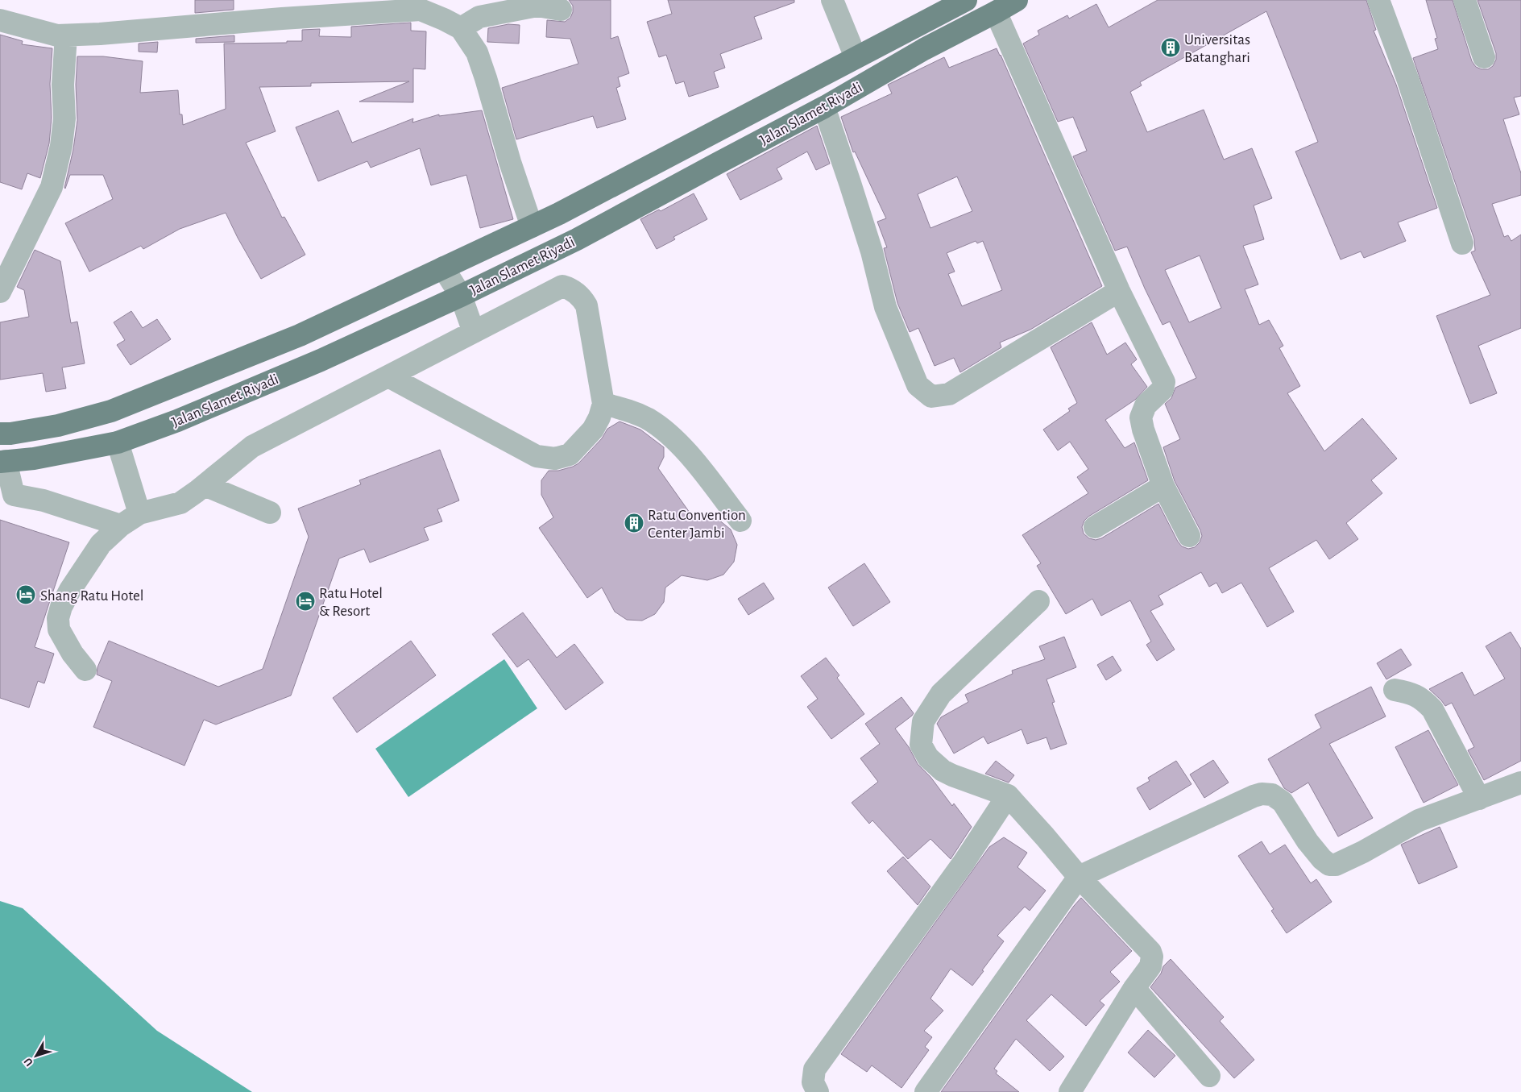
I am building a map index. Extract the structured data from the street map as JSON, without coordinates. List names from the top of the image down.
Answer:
{
  "streets": {
    "main road": ["Jalan Slamet Riyadi"]
  },
  "places": {
    "building": ["Universitas Batanghari", "Ratu Convention Center Jambi"],
    "hotel": ["Shang Ratu Hotel", "Ratu Hotel & Resort"]
  },
  "north": "bottom left"
}
